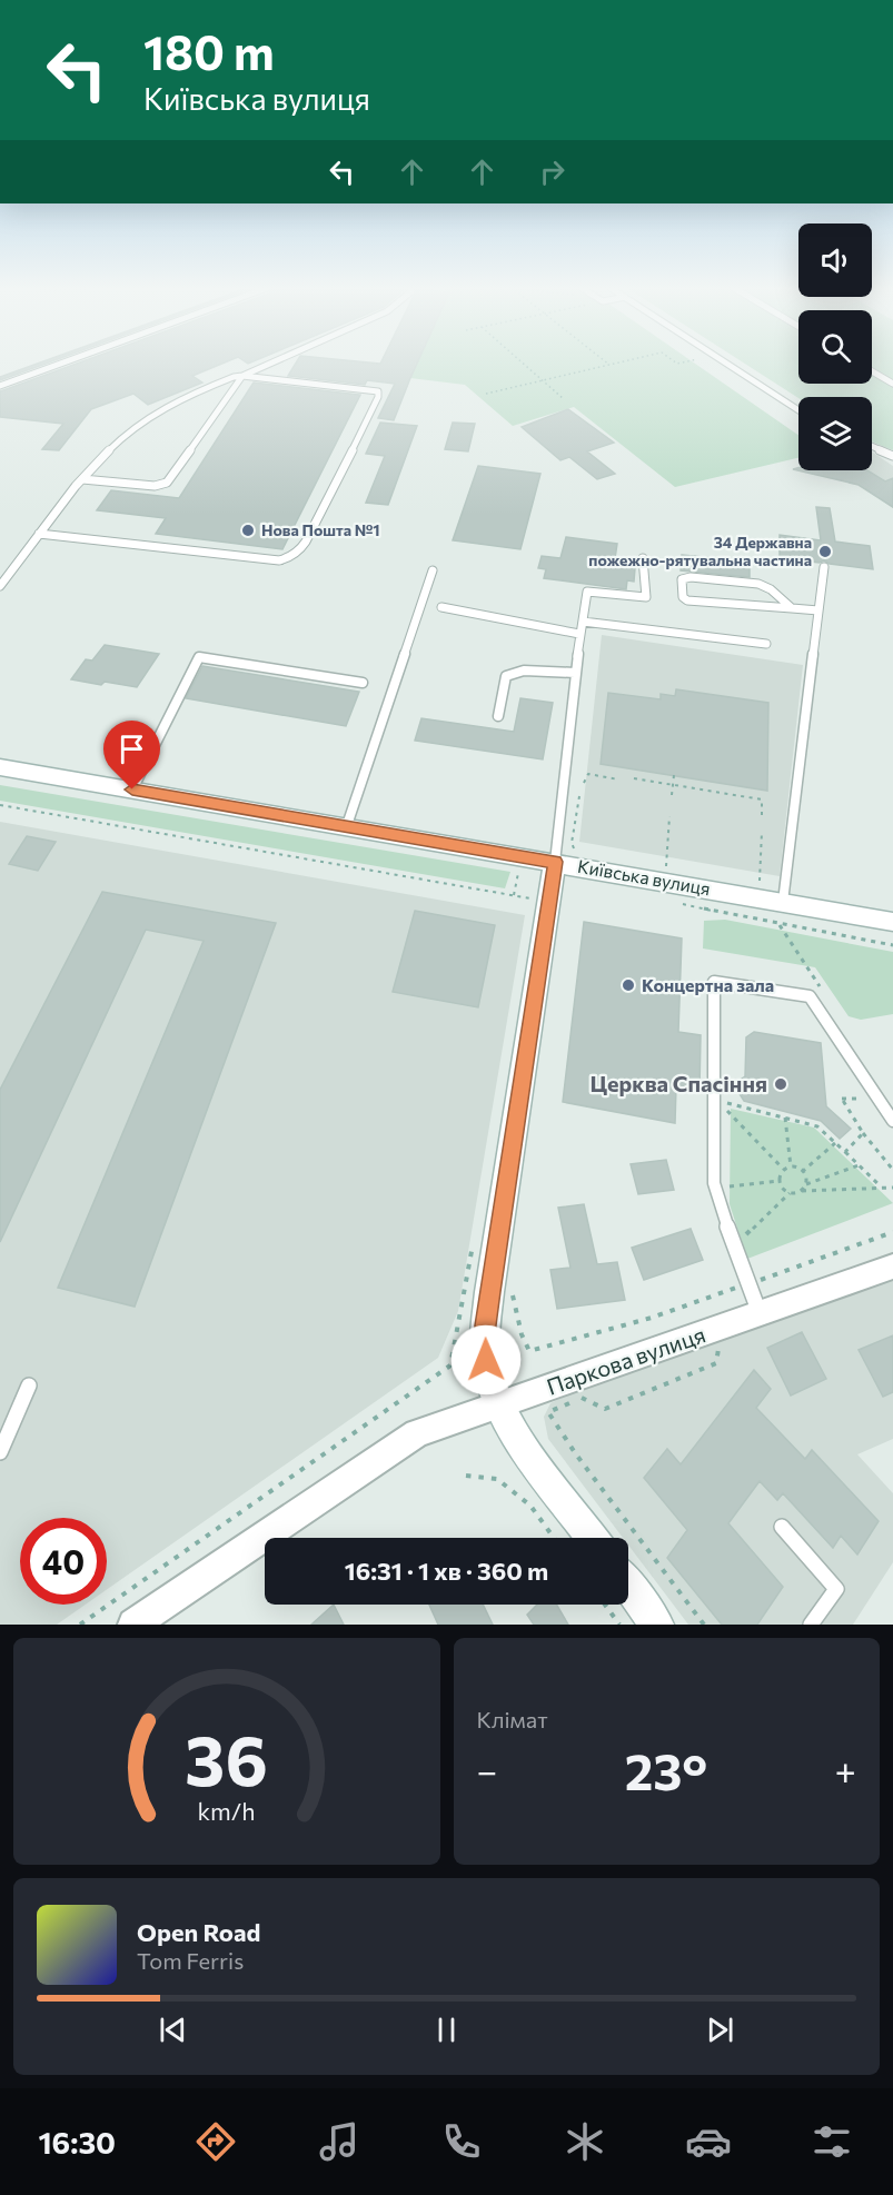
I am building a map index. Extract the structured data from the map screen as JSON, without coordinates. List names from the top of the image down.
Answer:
{
  "streets": {
    "main road": ["Київська вулиця"],
    "street": ["Паркова вулиця"]
  },
  "places": [
    "Нова Пошта №1",
    "34 Державна пожежно-рятувальна частина",
    "Концертна зала",
    "Церква Спасіння"
  ],
  "page": {
    "turn": ["180 m", "Київська вулиця"],
    "limit": "40",
    "trip": "16:31 · 1 хв · 360 m",
    "tile": "Клімат",
    "heat": ["−", "23°", "+"],
    "song": ["Open Road", "Tom Ferris"],
    "tabs": "16:30",
    "gauge": ["36", "km/h"]
  }
}
